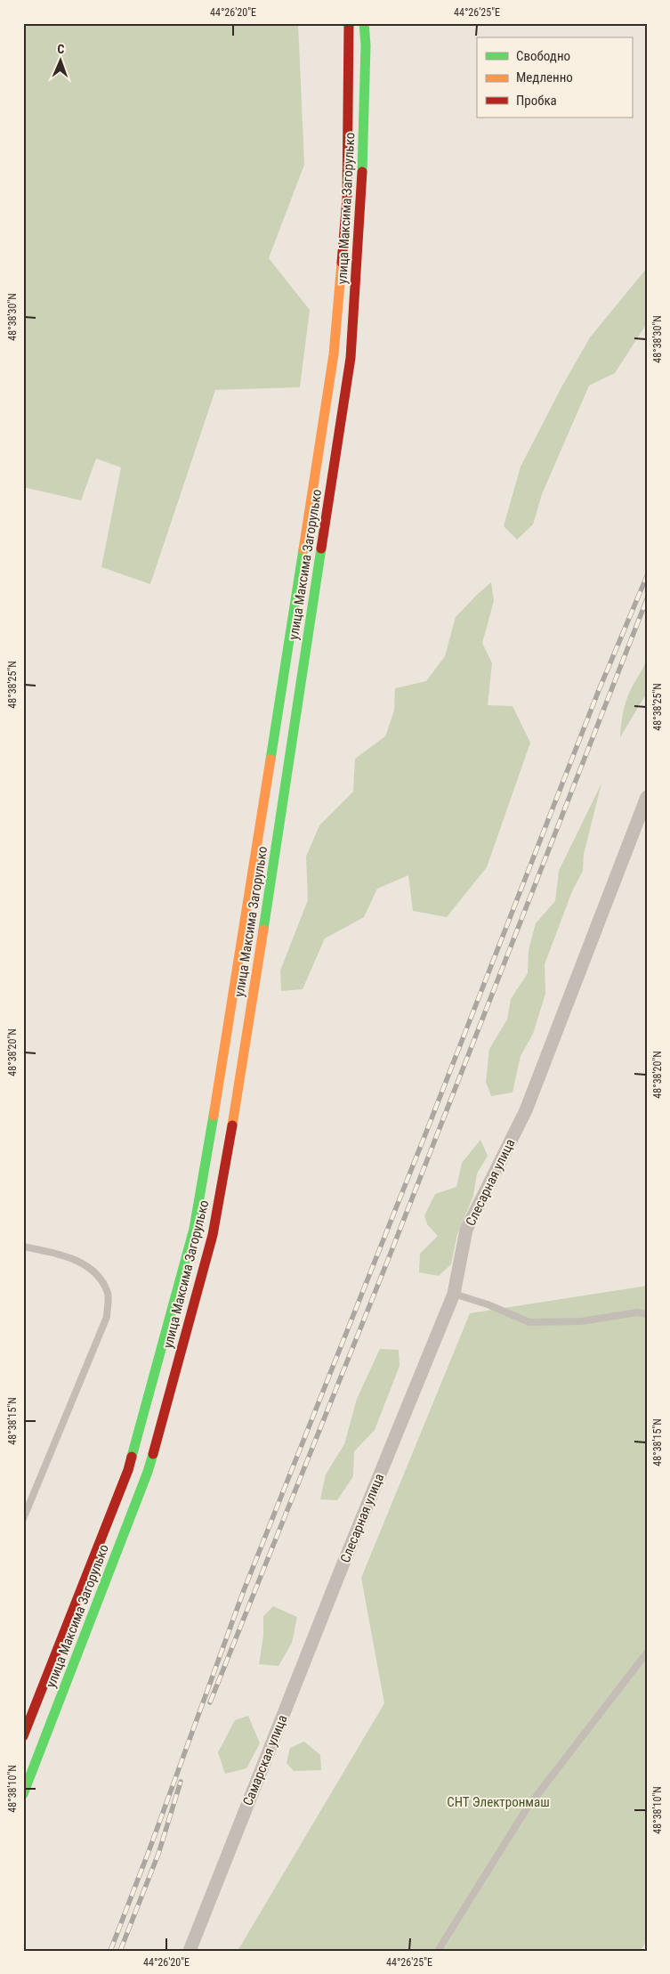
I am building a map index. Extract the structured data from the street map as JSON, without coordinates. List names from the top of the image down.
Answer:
{
  "streets": {
    "main road": ["улица Максима Загорулько"],
    "street": ["Слесарная улица", "Самарская улица"]
  },
  "crossings": [
    ["Слесарная улица", "Самарская улица"]
  ],
  "parks": ["СНТ Электронмаш"],
  "legend": ["Свободно", "Медленно", "Пробка"],
  "north": "top",
  "coordinates": [
    "44°26'20\"E",
    "44°26'25\"E",
    "48°38'30\"N",
    "48°38'25\"N",
    "48°38'20\"N",
    "48°38'15\"N",
    "48°38'10\"N"
  ]
}
